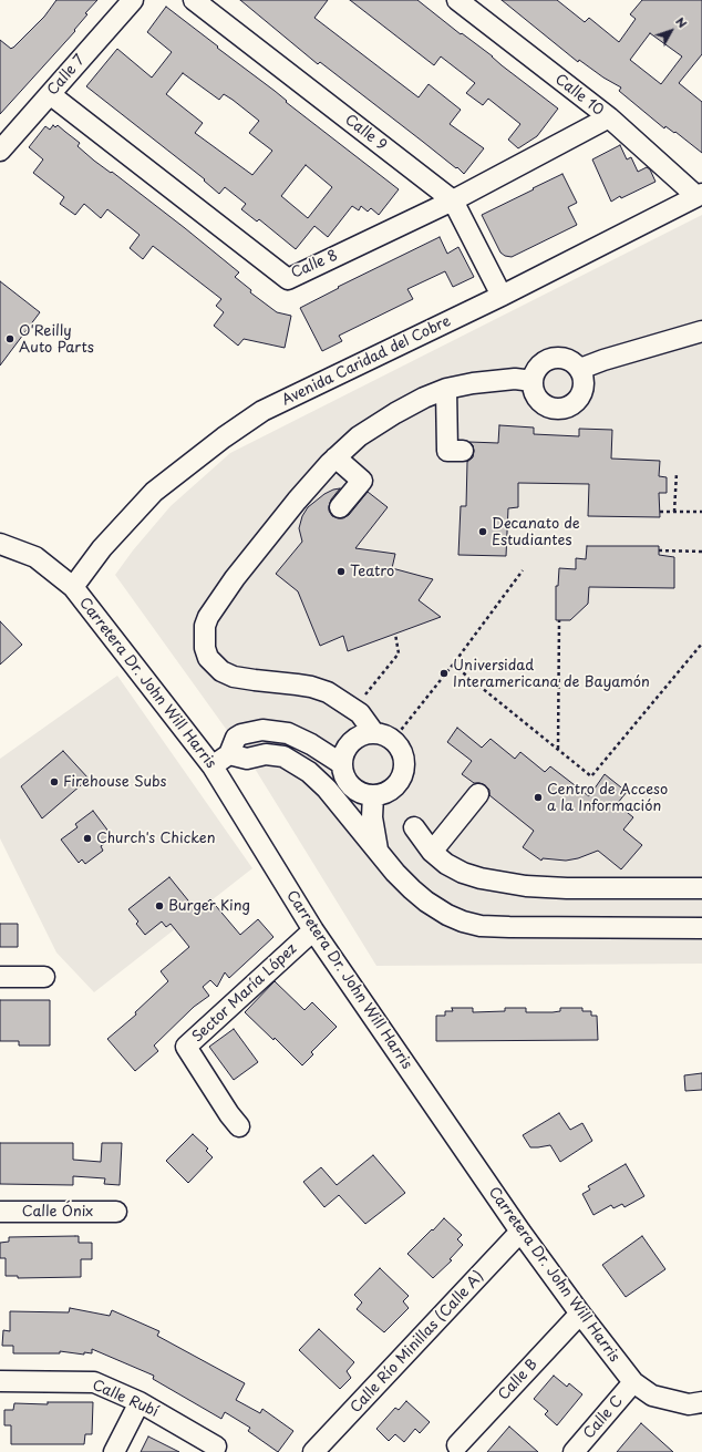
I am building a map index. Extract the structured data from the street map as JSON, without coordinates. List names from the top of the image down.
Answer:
{
  "streets": {
    "street": [
      "Calle 7",
      "Calle 10",
      "Calle 9",
      "Calle 8",
      "Avenida Caridad del Cobre",
      "Carretera Dr. John Will Harris",
      "Sector María López",
      "Calle Ónix",
      "Calle Río Minillas (Calle A)",
      "Calle B",
      "Calle Rubí",
      "Calle C"
    ]
  },
  "crossings": [
    ["Calle 7", "Calle 8"],
    ["Calle 10", "Calle 8"],
    ["Calle 10", "Avenida Caridad del Cobre"],
    ["Calle 9", "Calle 8"],
    ["Calle 9", "Avenida Caridad del Cobre"],
    ["Avenida Caridad del Cobre", "Carretera Dr. John Will Harris"],
    ["Carretera Dr. John Will Harris", "Sector María López"],
    ["Carretera Dr. John Will Harris", "Calle Río Minillas (Calle A)"],
    ["Carretera Dr. John Will Harris", "Calle B"],
    ["Carretera Dr. John Will Harris", "Calle C"]
  ],
  "places": [
    "O'Reilly Auto Parts",
    "Decanato de Estudiantes",
    "Teatro",
    "Universidad Interamericana de Bayamón",
    "Firehouse Subs",
    "Centro de Acceso a la Información",
    "Church's Chicken",
    "Burger King"
  ],
  "north": "top right"
}
